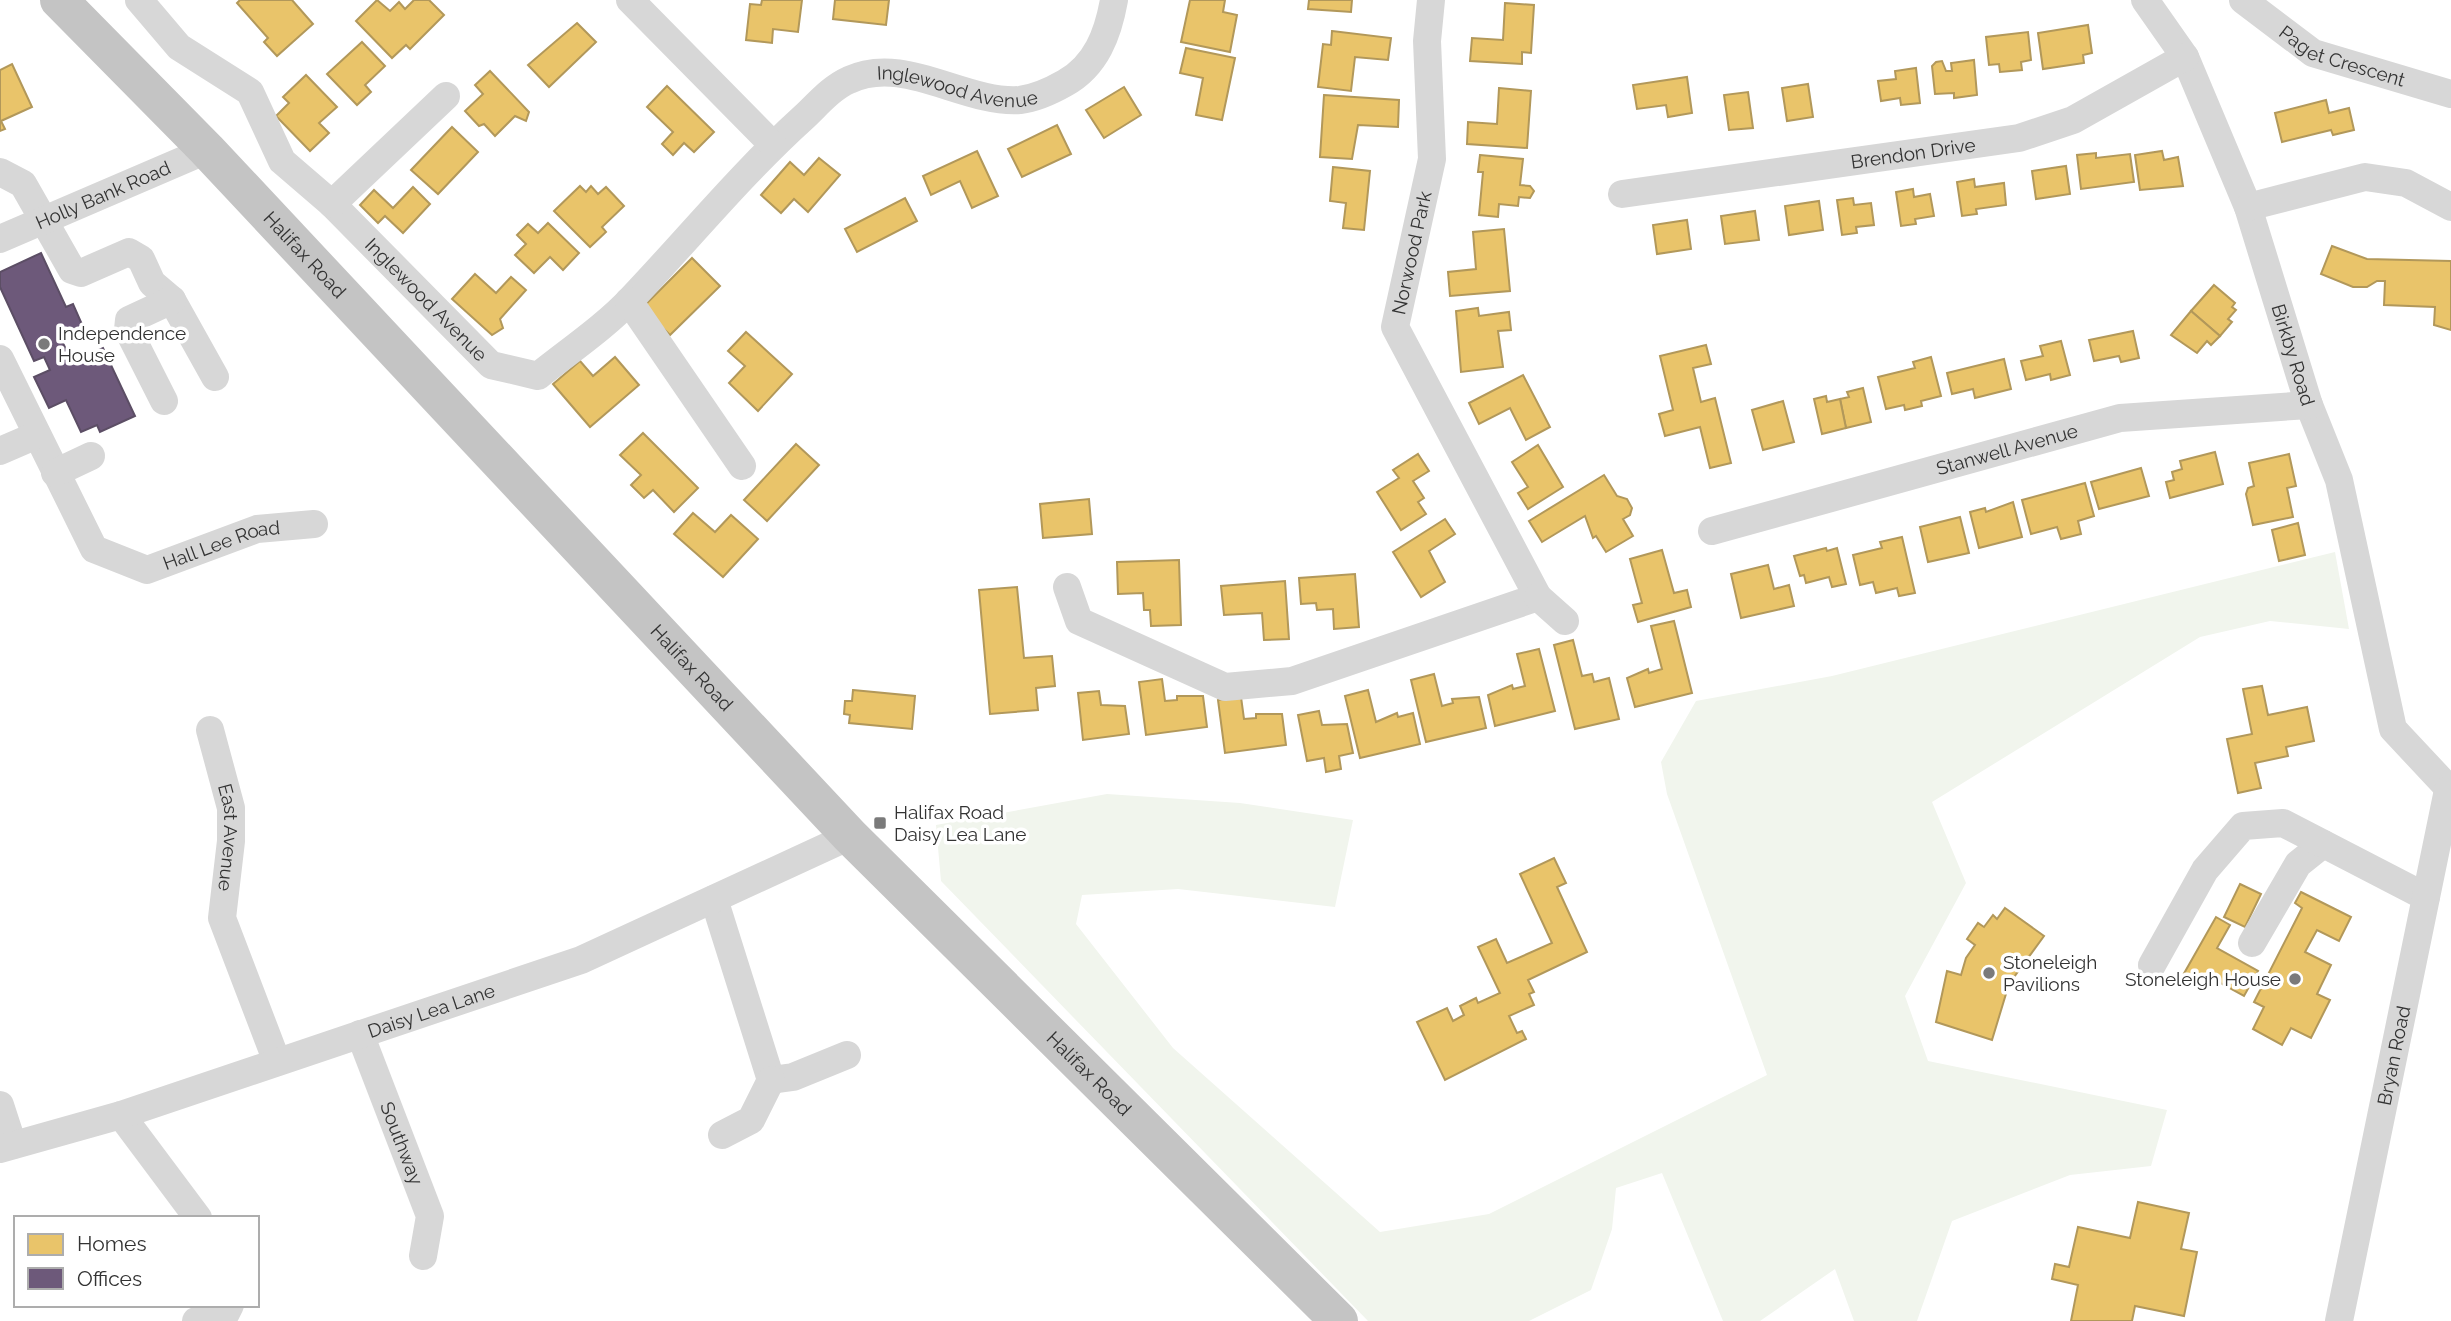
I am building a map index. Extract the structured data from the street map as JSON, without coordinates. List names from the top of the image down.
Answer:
{
  "streets": {
    "highway": ["Halifax Road"],
    "street": [
      "Paget Crescent",
      "Inglewood Avenue",
      "Brendon Drive",
      "Holly Bank Road",
      "Norwood Park",
      "Birkby Road",
      "Stanwell Avenue",
      "Hall Lee Road",
      "East Avenue",
      "Daisy Lea Lane",
      "Bryan Road",
      "Southway"
    ]
  },
  "crossings": [
    ["Brendon Drive", "Birkby Road"],
    ["Holly Bank Road", "Halifax Road"],
    ["Halifax Road", "Daisy Lea Lane"],
    ["Birkby Road", "Stanwell Avenue"],
    ["Birkby Road", "Bryan Road"],
    ["East Avenue", "Daisy Lea Lane"],
    ["Daisy Lea Lane", "Southway"]
  ],
  "places": {
    "other": ["Independence House", "Stoneleigh Pavilions", "Stoneleigh House"],
    "transit": ["Halifax Road Daisy Lea Lane"]
  },
  "legend": ["Homes", "Offices"]
}
